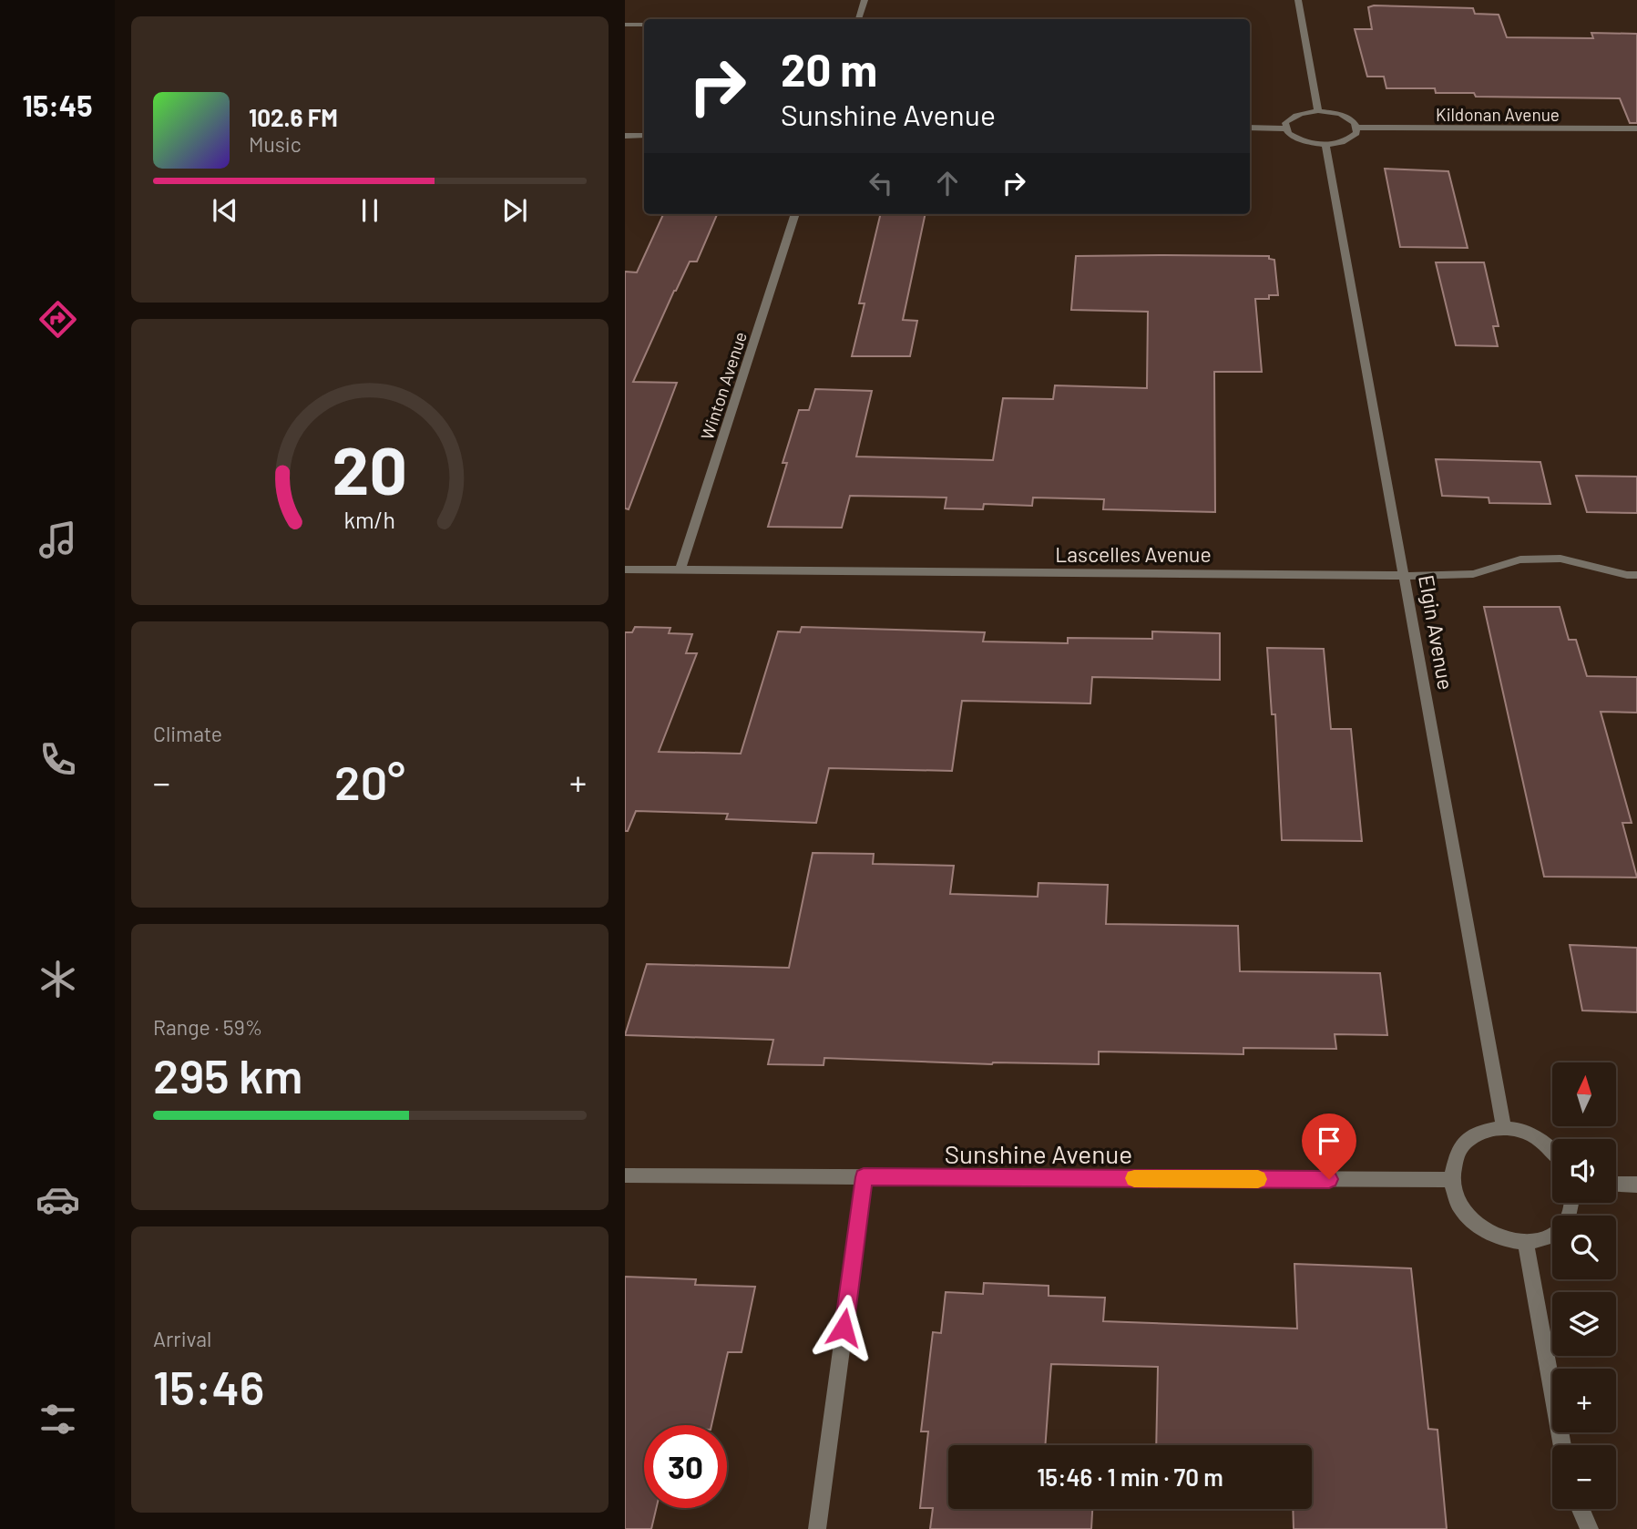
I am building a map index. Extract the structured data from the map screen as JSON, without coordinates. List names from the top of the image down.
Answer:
{
  "streets": {
    "street": [
      "Kildonan Avenue",
      "Winton Avenue",
      "Lascelles Avenue",
      "Elgin Avenue",
      "Sunshine Avenue"
    ]
  },
  "crossings": [
    ["Winton Avenue", "Lascelles Avenue"],
    ["Lascelles Avenue", "Elgin Avenue"]
  ],
  "north": "top",
  "page": {
    "tabs": "15:45",
    "turn": ["20 m", "Sunshine Avenue"],
    "song": ["102.6 FM", "Music"],
    "tile": [
      "Climate",
      ["Range · 59%", "295 km"],
      ["Arrival", "15:46"]
    ],
    "heat": ["−", "20°", "+"],
    "map_buttons": ["+", "−"],
    "limit": "30",
    "trip": "15:46 · 1 min · 70 m",
    "gauge": ["20", "km/h"]
  }
}
